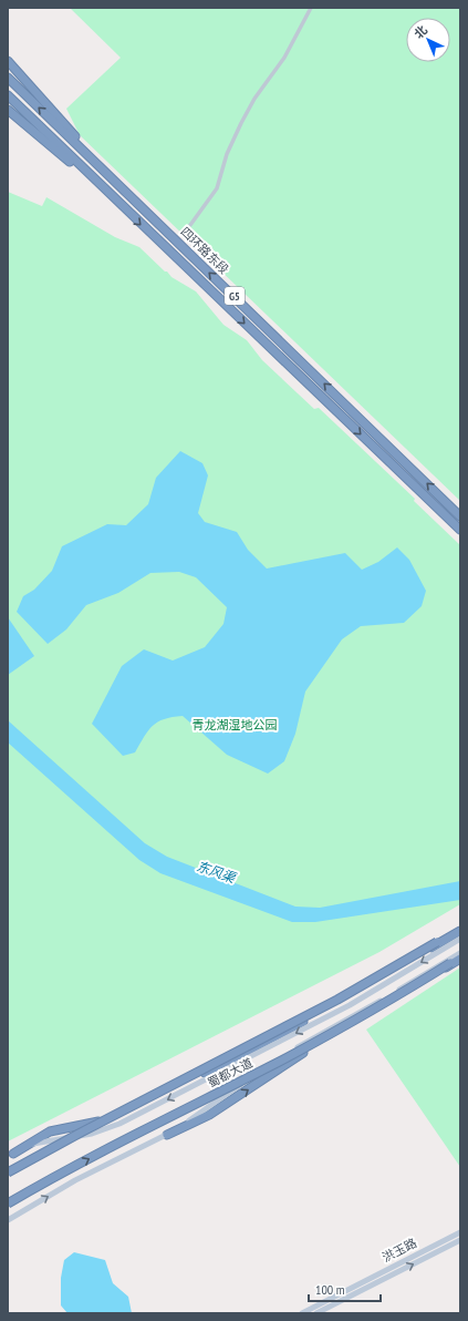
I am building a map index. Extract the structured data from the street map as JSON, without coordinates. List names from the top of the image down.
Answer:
{
  "streets": {
    "highway": ["四环路东段", "G5", "蜀都大道"],
    "main road": ["洪玉路"]
  },
  "water": ["东风渠"],
  "parks": ["青龙湖湿地公园"],
  "scale_bar": "100 m",
  "north": "top left"
}
